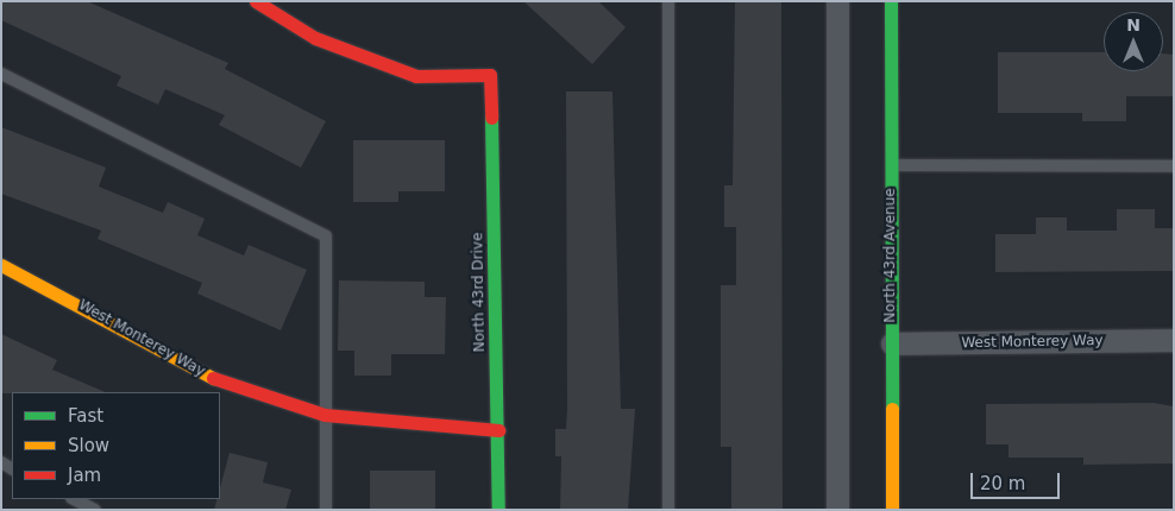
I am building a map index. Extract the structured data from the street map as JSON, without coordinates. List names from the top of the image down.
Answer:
{
  "streets": {
    "street": ["North 43rd Avenue", "North 43rd Drive", "West Monterey Way"]
  },
  "crossings": [
    ["North 43rd Avenue", "West Monterey Way"],
    ["North 43rd Drive", "West Monterey Way"]
  ],
  "legend": ["Fast", "Slow", "Jam"],
  "scale_bar": "20 m",
  "north": "top"
}
